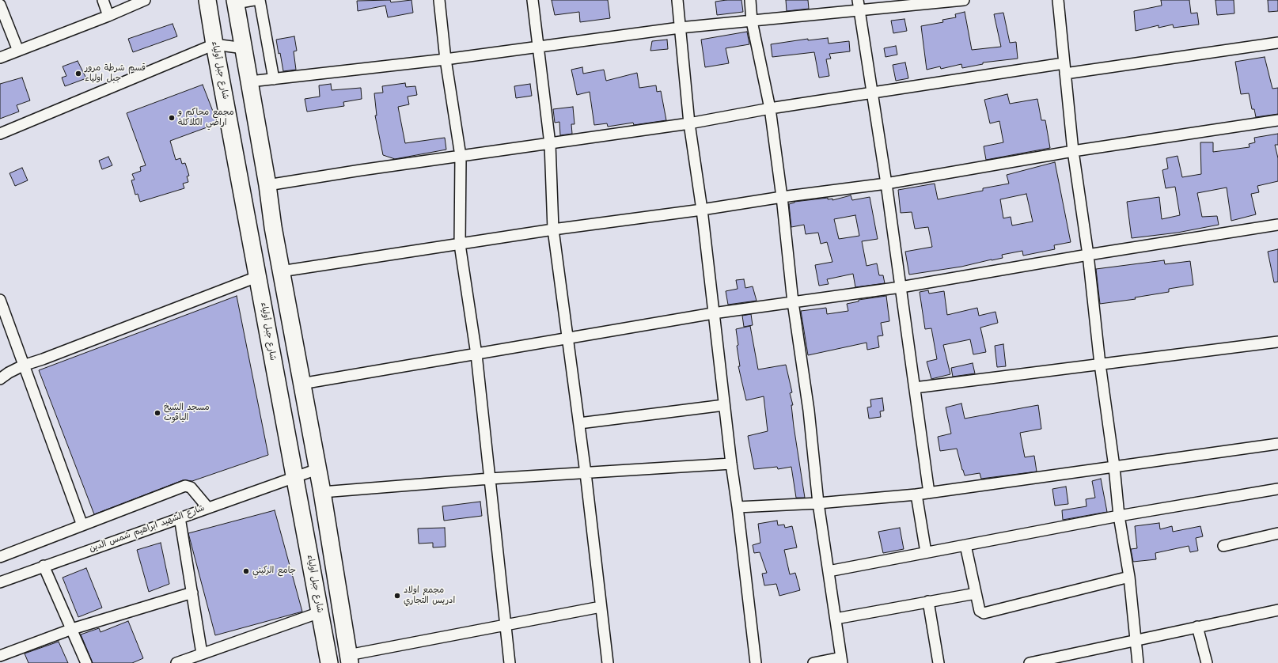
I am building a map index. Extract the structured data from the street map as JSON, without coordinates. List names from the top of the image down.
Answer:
{
  "streets": {
    "main road": ["شارع جبل أولياء"],
    "street": ["شارع الشهيد ابراهيم شمس الدين"]
  },
  "crossings": [
    ["شارع جبل أولياء", "شارع الشهيد ابراهيم شمس الدين"]
  ],
  "places": [
    "قسم شرطة مرور جبل اولياء",
    "مجمع محاكم و اراضي الكلاكلة",
    "مسجد الشيخ الياقوت",
    "جامع الركيني",
    "مجمع اولاد ادريس التجاري"
  ]
}
